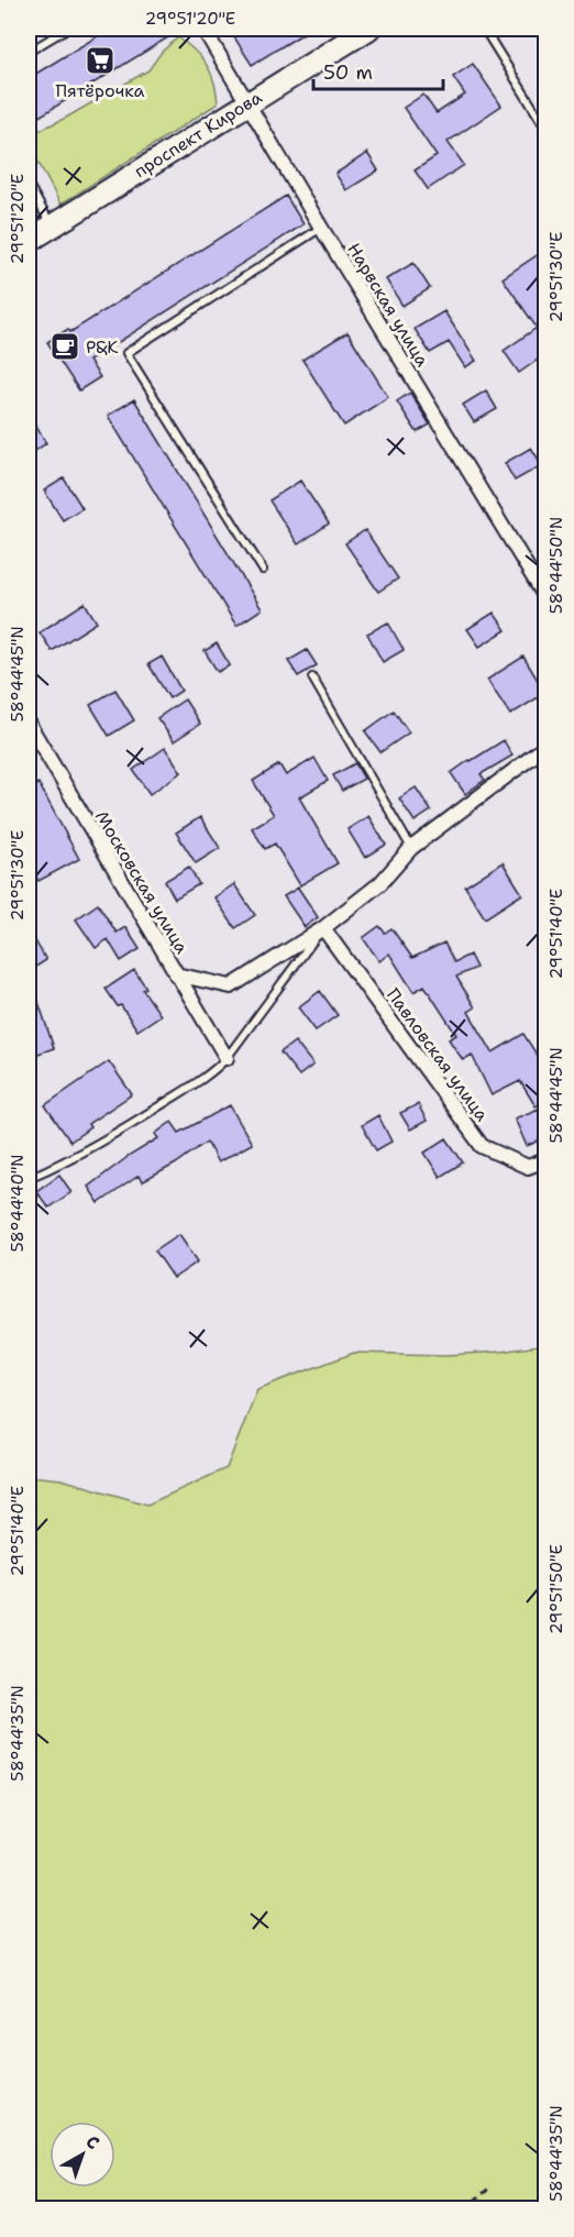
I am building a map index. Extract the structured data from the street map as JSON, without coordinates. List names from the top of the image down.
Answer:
{
  "streets": {
    "main road": ["проспект Кирова"],
    "street": ["Нарвская улица", "Московская улица", "Павловская улица"]
  },
  "crossings": [
    ["проспект Кирова", "Нарвская улица"]
  ],
  "places": {
    "supermarket": ["Пятёрочка"],
    "cafe": ["P&K"]
  },
  "scale_bar": "50 m",
  "north": "top right",
  "coordinates": [
    "29°51'20\"E",
    "29°51'30\"E",
    "58°44'50\"N",
    "58°44'45\"N",
    "29°51'40\"E",
    "58°44'40\"N",
    "29°51'50\"E",
    "58°44'35\"N"
  ]
}
